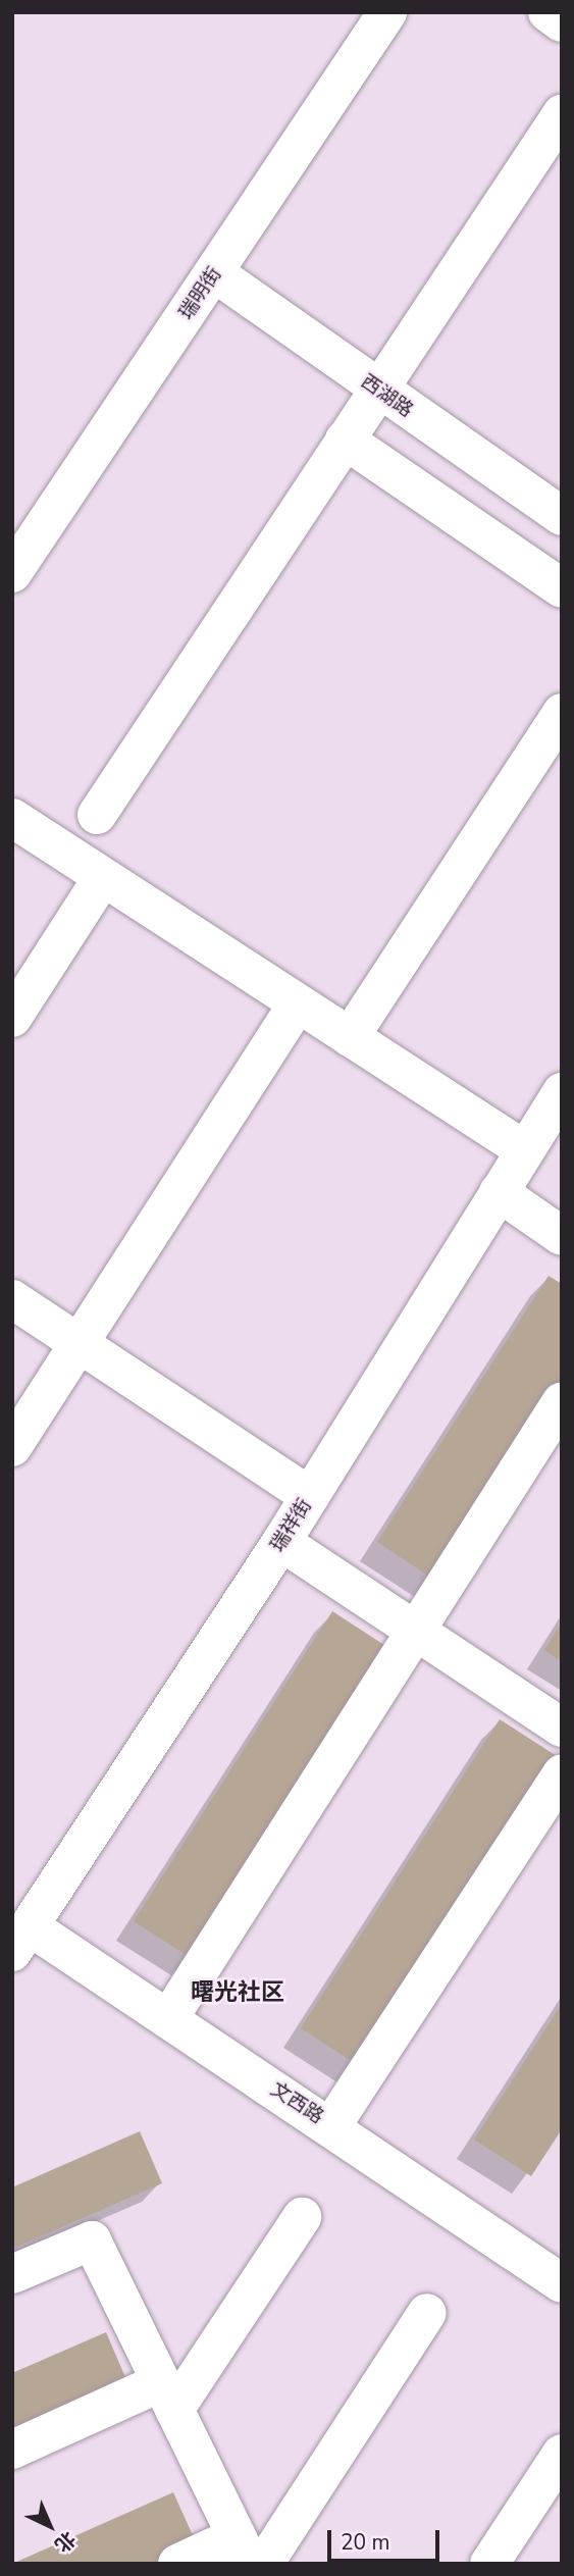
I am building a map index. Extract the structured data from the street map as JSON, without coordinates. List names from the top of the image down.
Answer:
{
  "streets": {
    "street": [
      "瑞明街",
      "西湖路",
      "瑞祥街",
      "文西路"
    ]
  },
  "crossings": [
    ["瑞明街", "西湖路"],
    ["瑞祥街", "文西路"]
  ],
  "districts": ["曙光社区"],
  "scale_bar": "20 m",
  "north": "bottom right"
}
